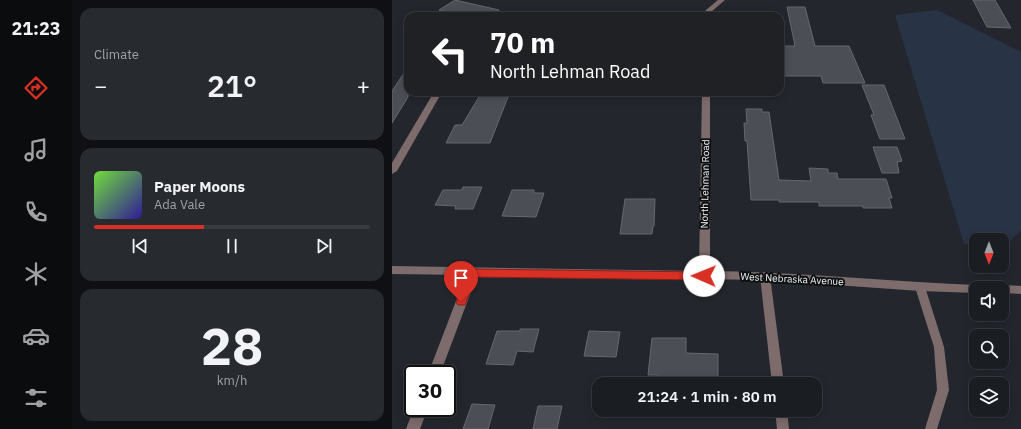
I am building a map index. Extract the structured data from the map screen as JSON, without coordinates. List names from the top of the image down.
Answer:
{
  "streets": {
    "street": ["North Lehman Road", "West Nebraska Avenue"]
  },
  "crossings": [
    ["North Lehman Road", "West Nebraska Avenue"]
  ],
  "north": "bottom",
  "page": {
    "tabs": "21:23",
    "tile": [
      "Climate",
      ["28", "km/h"]
    ],
    "turn": ["70 m", "North Lehman Road"],
    "heat": ["−", "21°", "+"],
    "song": ["Paper Moons", "Ada Vale"],
    "limit": "30",
    "trip": "21:24 · 1 min · 80 m"
  }
}
